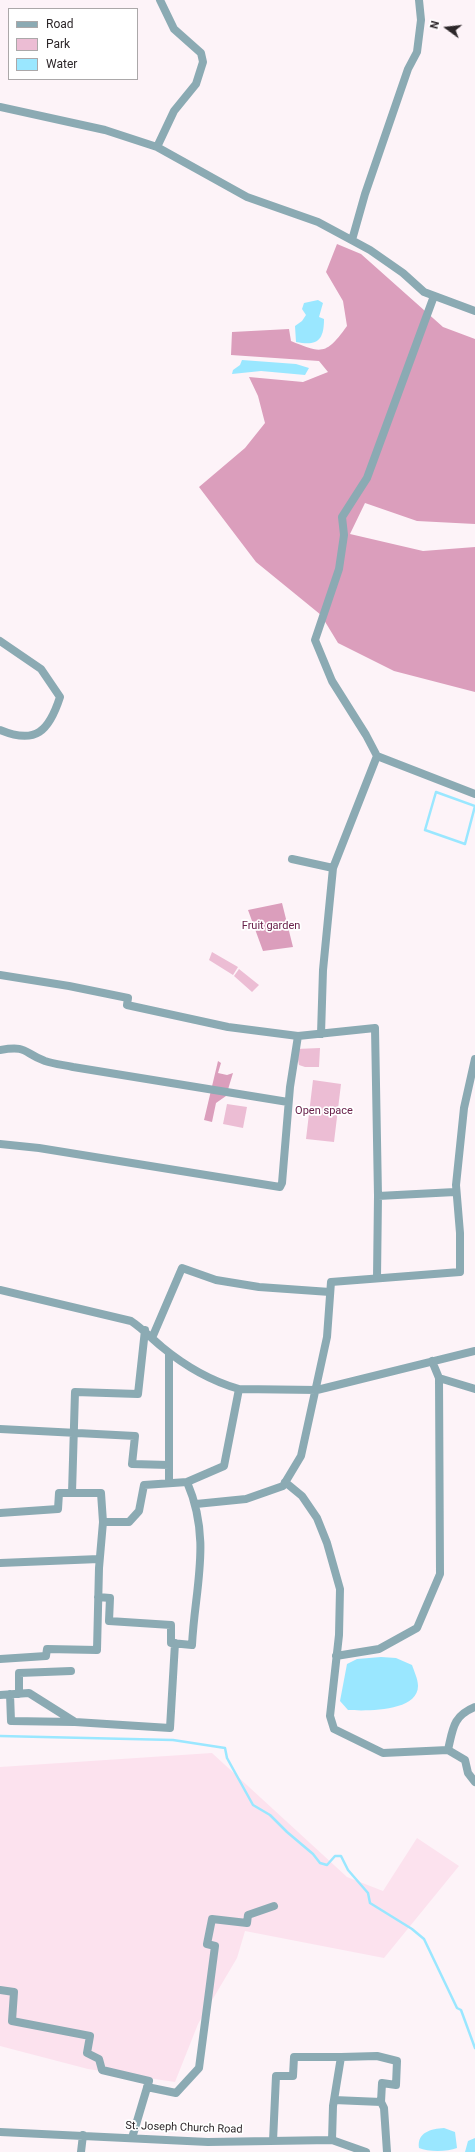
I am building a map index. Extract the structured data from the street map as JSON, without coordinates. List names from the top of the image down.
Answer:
{
  "streets": {
    "street": ["St. Joseph Church Road"]
  },
  "parks": ["Fruit garden", "Open space"],
  "legend": ["Road", "Park", "Water"],
  "north": "left"
}
